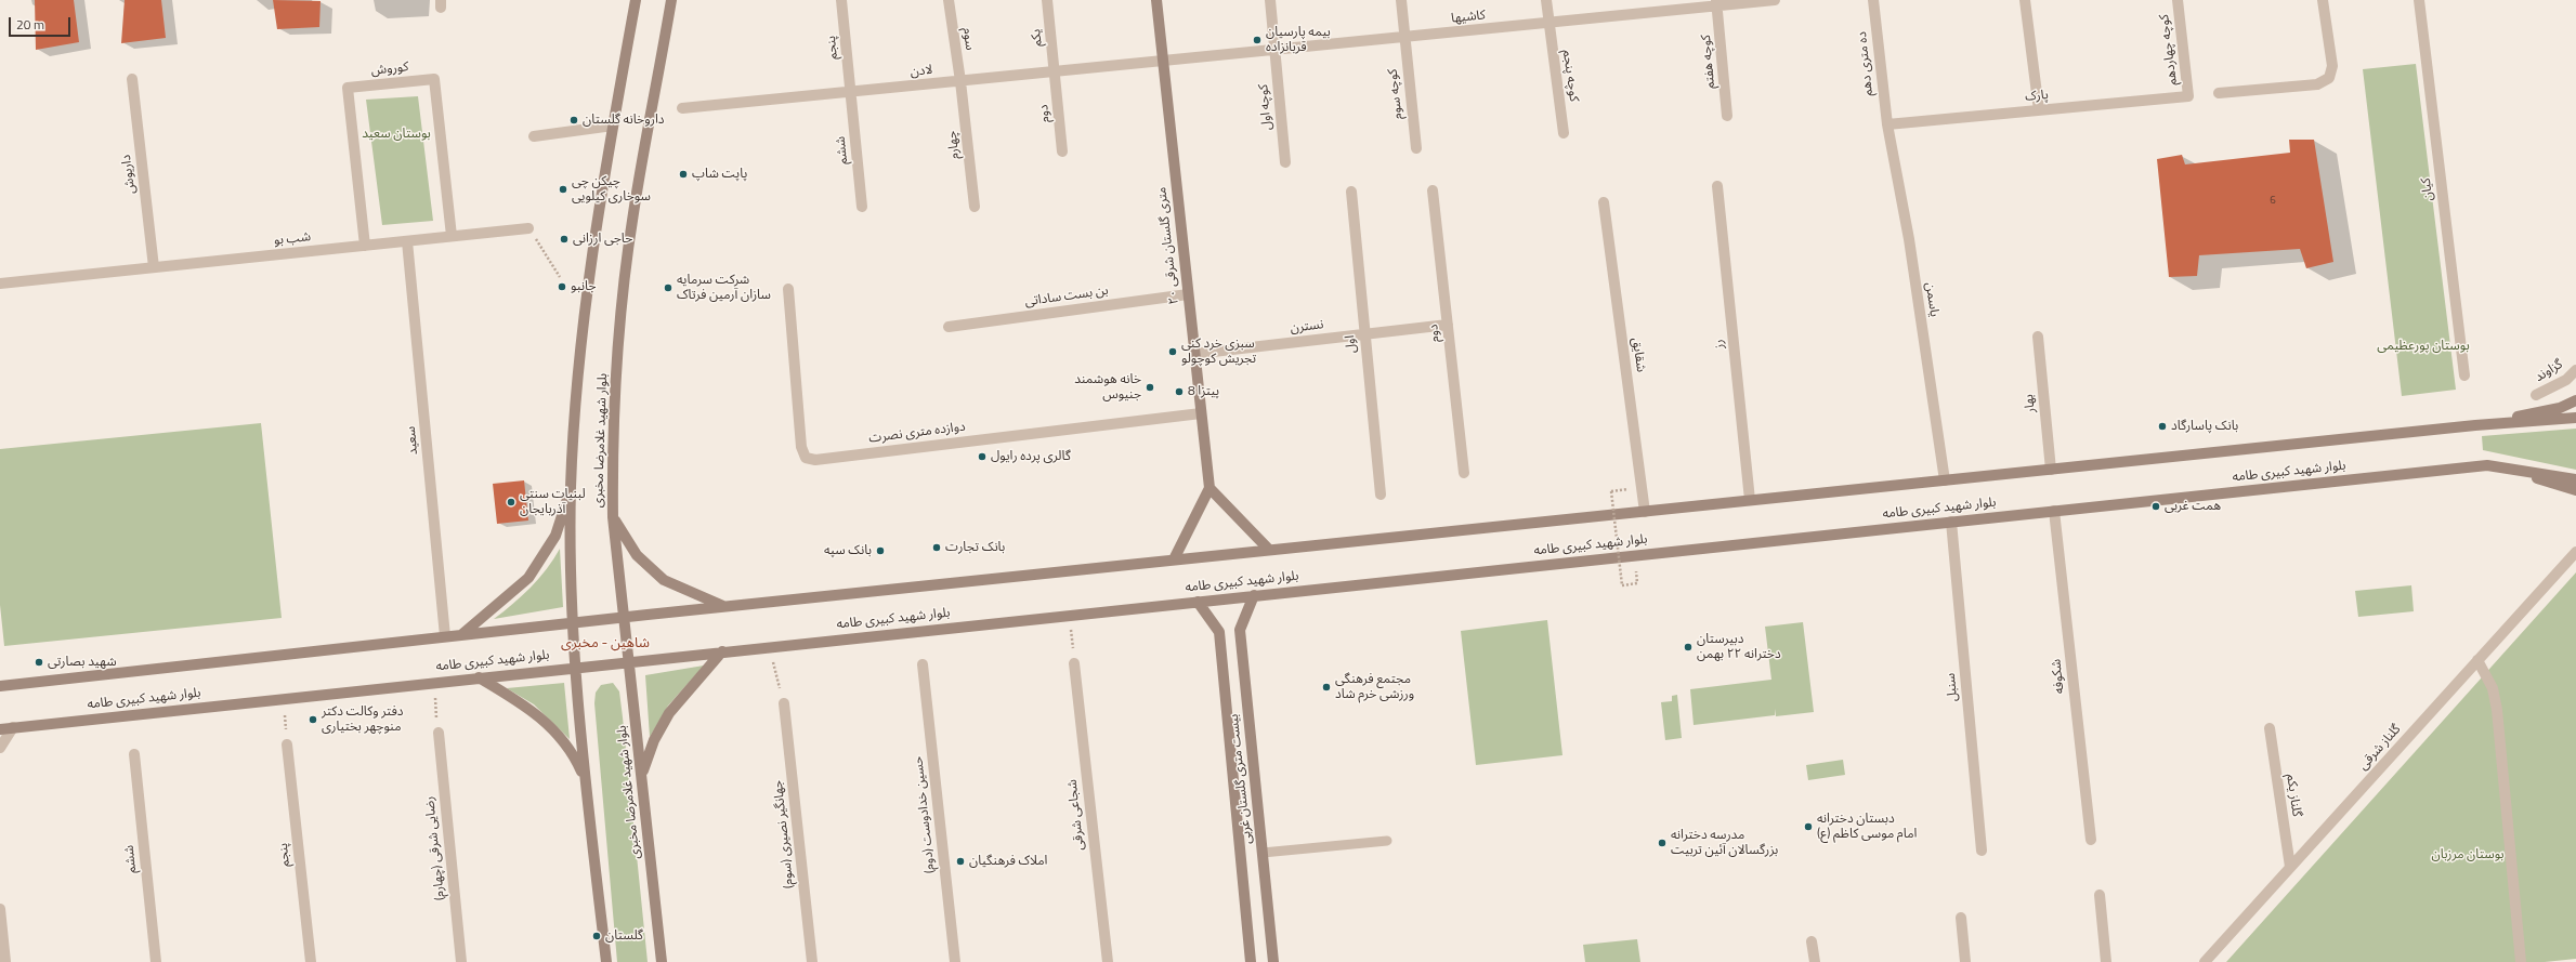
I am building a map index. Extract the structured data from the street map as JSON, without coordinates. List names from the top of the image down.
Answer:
{
  "streets": {
    "main road": [
      "۲۰ متری گلستان شرقی",
      "بلوار شهید غلامرضا مخبری",
      "بلوار شهید کبیری طامه",
      "بیست متری گلستان غربی"
    ],
    "street": [
      "کاشیها",
      "یکم",
      "سوم",
      "پنجم",
      "کوچه چهاردهم",
      "کوچه هفتم",
      "ده متری دهم",
      "کوروش",
      "لادن",
      "کوچه پنجم",
      "کوچه سوم",
      "پارک",
      "کوچه اول",
      "دوم",
      "چهارم",
      "ششم",
      "داریوش",
      "کیان",
      "شب بو",
      "بن بست ساداتی",
      "یاسمن",
      "نسترن",
      "اول",
      "رز",
      "شقایق",
      "گزاوند",
      "بهار",
      "دوازده متری نصرت",
      "سعید",
      "شکوفه",
      "سنبل",
      "گلناز شرقی",
      "گلناز یکم",
      "حسین خدادوست (دوم)",
      "شجاعی شرقی",
      "جهانگیر نصیری (سوم)",
      "رضایی شرقی (چهارم)"
    ]
  },
  "crossings": [
    ["کاشیها", "کوچه هفتم"],
    ["کاشیها", "لادن"],
    ["کاشیها", "کوچه پنجم"],
    ["کاشیها", "کوچه سوم"],
    ["کاشیها", "کوچه اول"],
    ["کاشیها", "۲۰ متری گلستان شرقی"],
    ["یکم", "لادن"],
    ["یکم", "دوم"],
    ["سوم", "لادن"],
    ["سوم", "چهارم"],
    ["پنجم", "لادن"],
    ["پنجم", "ششم"],
    ["کوچه چهاردهم", "پارک"],
    ["ده متری دهم", "پارک"],
    ["ده متری دهم", "یاسمن"],
    ["کوروش", "شب بو"],
    ["لادن", "دوم"],
    ["لادن", "چهارم"],
    ["لادن", "ششم"],
    ["لادن", "۲۰ متری گلستان شرقی"],
    ["پارک", "یاسمن"],
    ["دوم", "نسترن"],
    ["داریوش", "شب بو"],
    ["شب بو", "سعید"],
    ["۲۰ متری گلستان شرقی", "بن بست ساداتی"],
    ["۲۰ متری گلستان شرقی", "نسترن"],
    ["۲۰ متری گلستان شرقی", "دوازده متری نصرت"],
    ["یاسمن", "بلوار شهید کبیری طامه"],
    ["نسترن", "اول"],
    ["رز", "بلوار شهید کبیری طامه"],
    ["شقایق", "بلوار شهید کبیری طامه"],
    ["بهار", "بلوار شهید کبیری طامه"],
    ["سعید", "بلوار شهید کبیری طامه"],
    ["بلوار شهید غلامرضا مخبری", "بلوار شهید کبیری طامه"],
    ["بلوار شهید کبیری طامه", "شکوفه"],
    ["بلوار شهید کبیری طامه", "سنبل"],
    ["بلوار شهید کبیری طامه", "بیست متری گلستان غربی"],
    ["گلناز شرقی", "گلناز یکم"]
  ],
  "districts": ["شاهین - مخبری"],
  "parks": ["بوستان سعید", "بوستان پورعظیمی", "بوستان مرزبان"],
  "places": [
    "بیمه پارسیان قربانزاده",
    "داروخانه گلستان",
    "پاپت شاپ",
    "چیکن چی سوخاری کیلویی",
    "حاجی ارزانی",
    "جانبو",
    "شرکت سرمایه سازان آرمین فرتاک",
    "سبزی خرد کنی تجریش کوچولو",
    "خانه هوشمند جنیوس",
    "پیتزا 8",
    "بانک پاسارگاد",
    "گالری پرده رایول",
    "لبنیات سنتی آذربایجان",
    "همت غربی",
    "بانک تجارت",
    "بانک سپه",
    "دبیرستان دخترانه ۲۲ بهمن",
    "شهید بصارتی",
    "مجتمع فرهنگی ورزشی خرم شاد",
    "دفتر وکالت دکتر منوچهر بختیاری",
    "دبستان دخترانه امام موسی کاظم (ع)",
    "مدرسه دخترانه بزرگسالان آئین تربیت",
    "املاک فرهنگیان",
    "گلستان"
  ],
  "house_numbers": ["6"],
  "scale_bar": "20 m"
}
